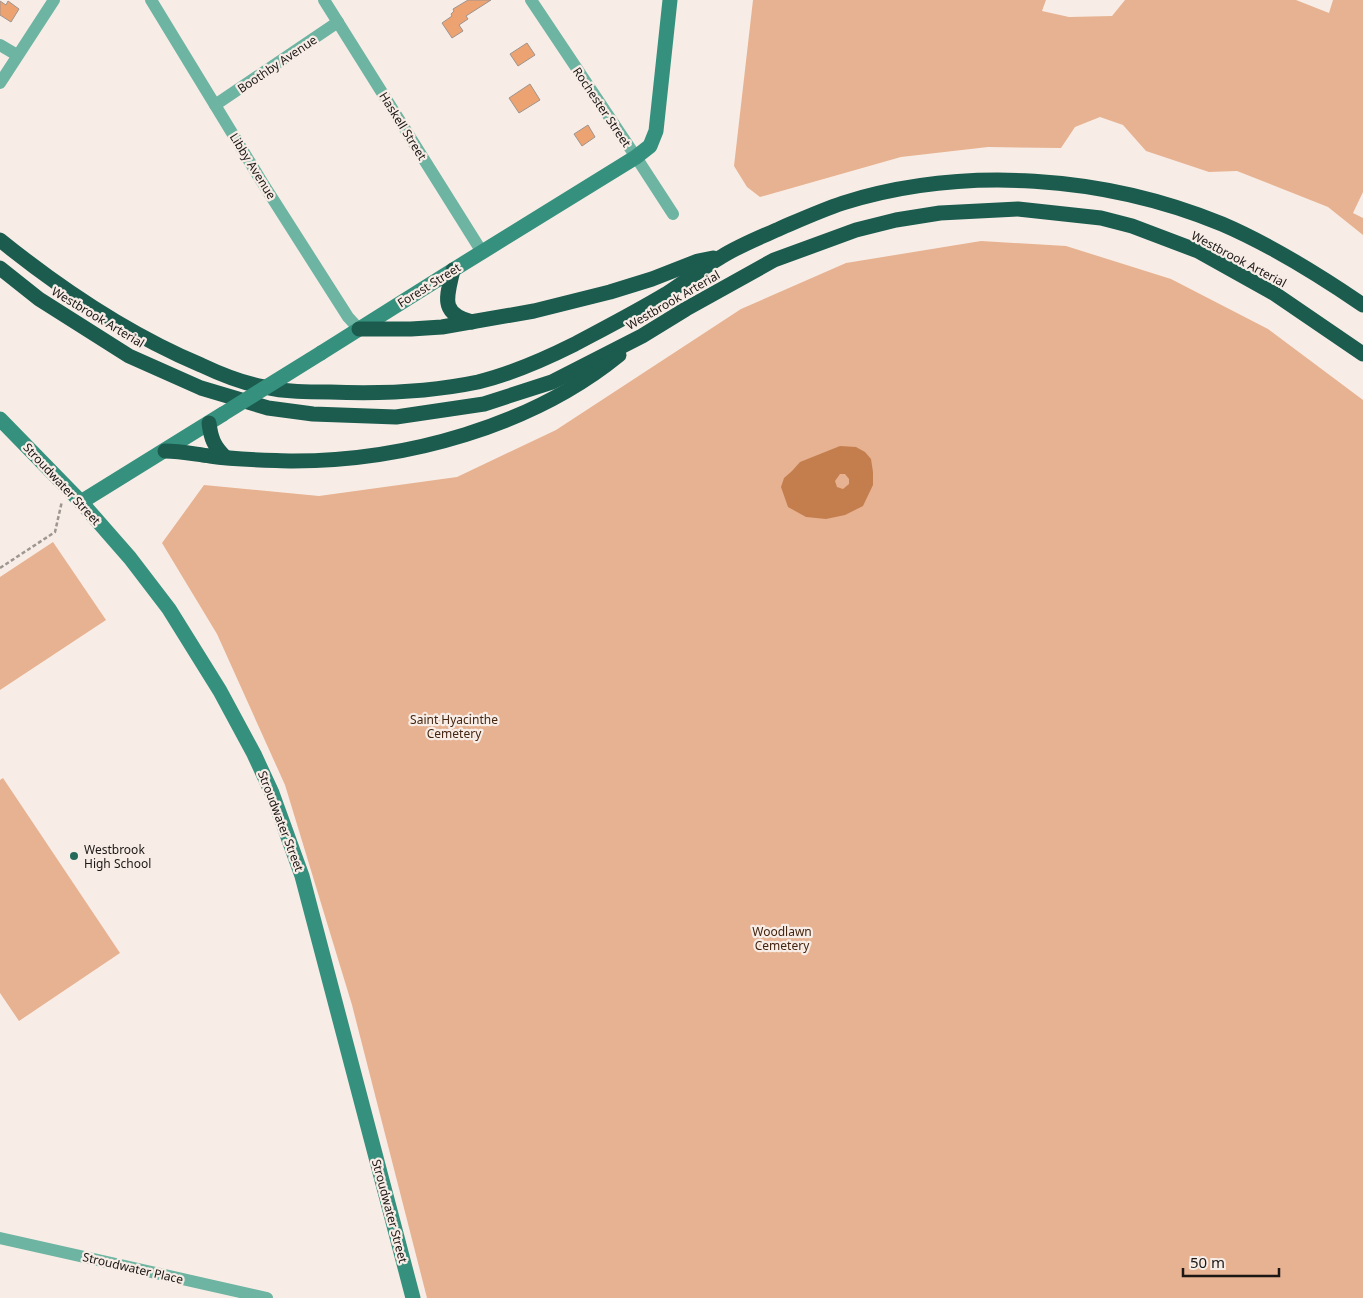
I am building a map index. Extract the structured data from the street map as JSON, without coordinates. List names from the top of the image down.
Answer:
{
  "streets": {
    "highway": ["Westbrook Arterial"],
    "main road": ["Forest Street", "Stroudwater Street"],
    "street": [
      "Boothby Avenue",
      "Rochester Street",
      "Haskell Street",
      "Libby Avenue",
      "Stroudwater Place"
    ]
  },
  "crossings": [
    ["Boothby Avenue", "Haskell Street"],
    ["Boothby Avenue", "Libby Avenue"],
    ["Rochester Street", "Forest Street"],
    ["Haskell Street", "Forest Street"],
    ["Libby Avenue", "Forest Street"],
    ["Forest Street", "Stroudwater Street"]
  ],
  "parks": ["Saint Hyacinthe Cemetery", "Woodlawn Cemetery"],
  "places": ["Westbrook High School"],
  "scale_bar": "50 m"
}
